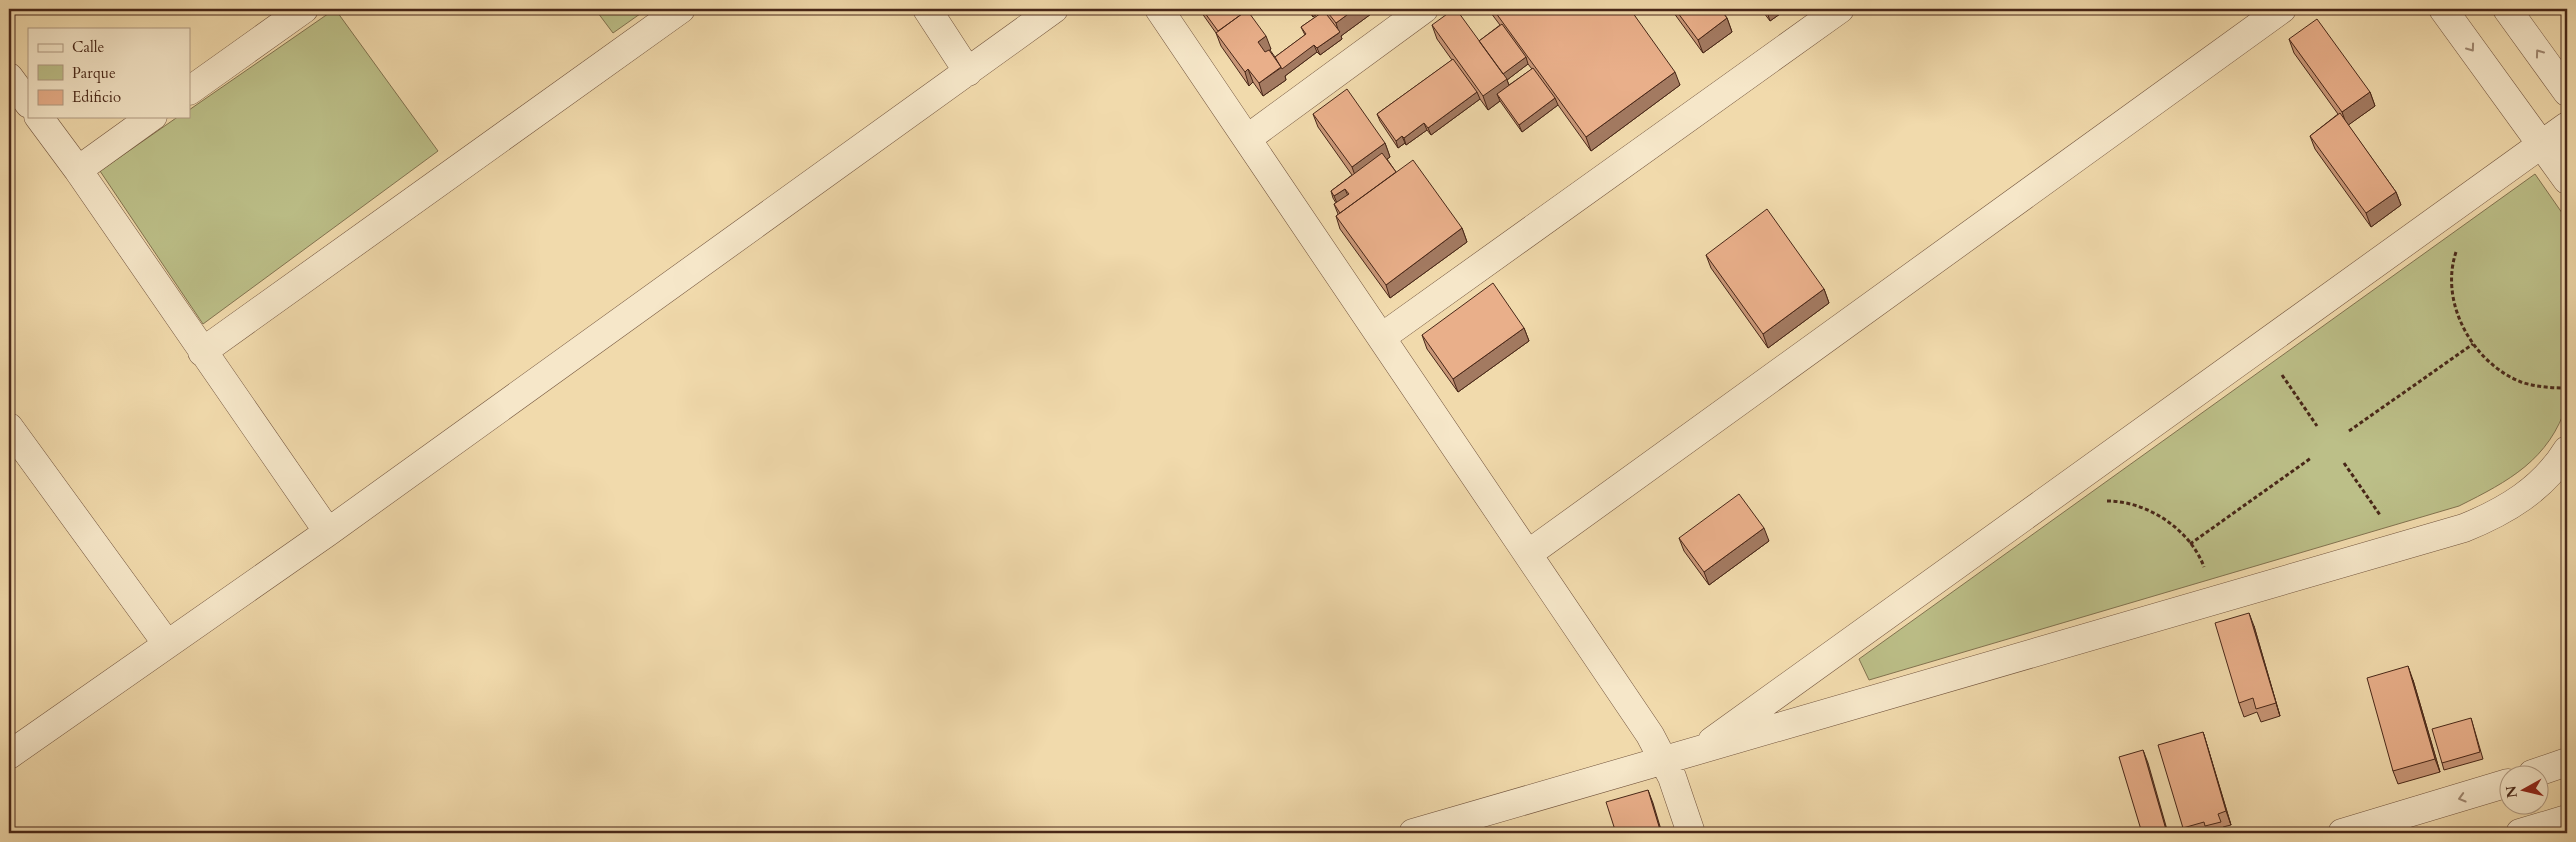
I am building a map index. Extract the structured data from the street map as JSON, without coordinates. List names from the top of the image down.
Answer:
{
  "legend": ["Calle", "Parque", "Edificio"],
  "north": "left"
}
